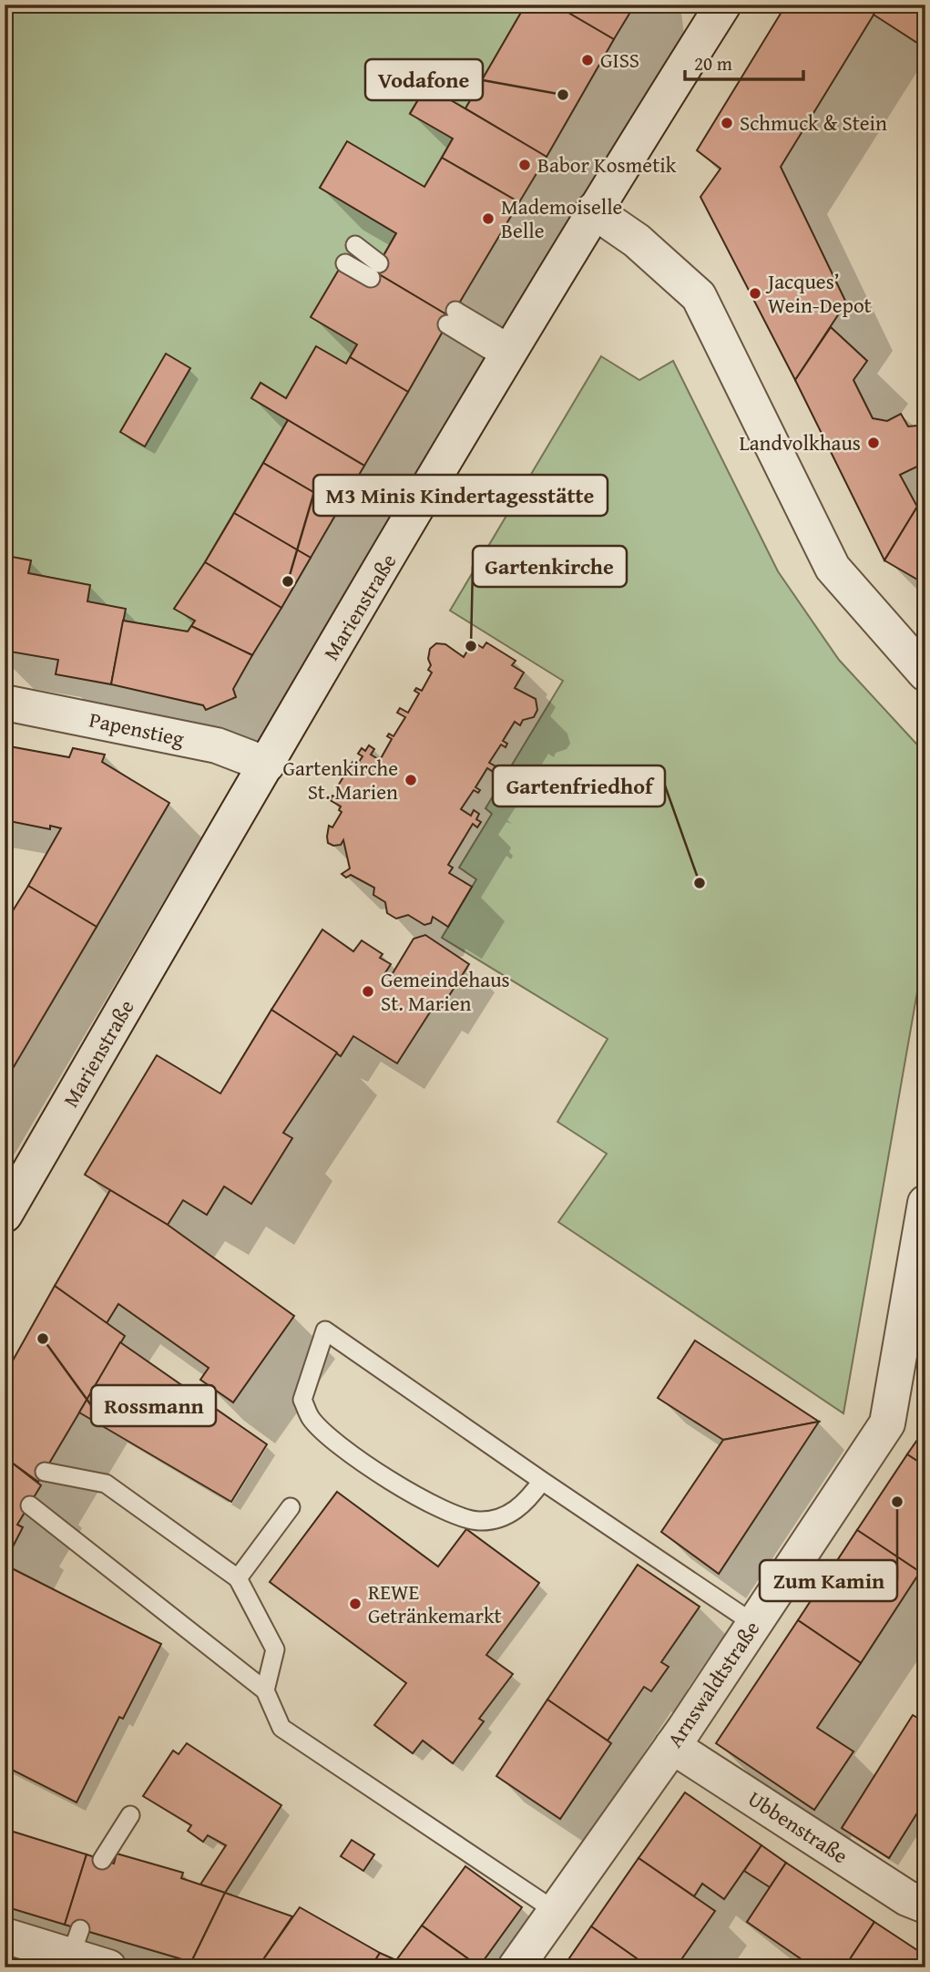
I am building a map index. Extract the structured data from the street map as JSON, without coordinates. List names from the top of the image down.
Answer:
{
  "streets": {
    "street": [
      "Marienstraße",
      "Papenstieg",
      "Arnswaldtstraße",
      "Ubbenstraße"
    ]
  },
  "crossings": [
    ["Marienstraße", "Papenstieg"],
    ["Arnswaldtstraße", "Ubbenstraße"]
  ],
  "places": [
    "GISS",
    "Vodafone",
    "Schmuck & Stein",
    "Babor Kosmetik",
    "Mademoiselle Belle",
    "Jacques’ Wein-Depot",
    "Landvolkhaus",
    "M3 Minis Kindertagesstätte",
    "Gartenkirche",
    "Gartenkirche St. Marien",
    "Gartenfriedhof",
    "Gemeindehaus St. Marien",
    "Rossmann",
    "Zum Kamin",
    "REWE Getränkemarkt"
  ],
  "scale_bar": "20 m"
}
